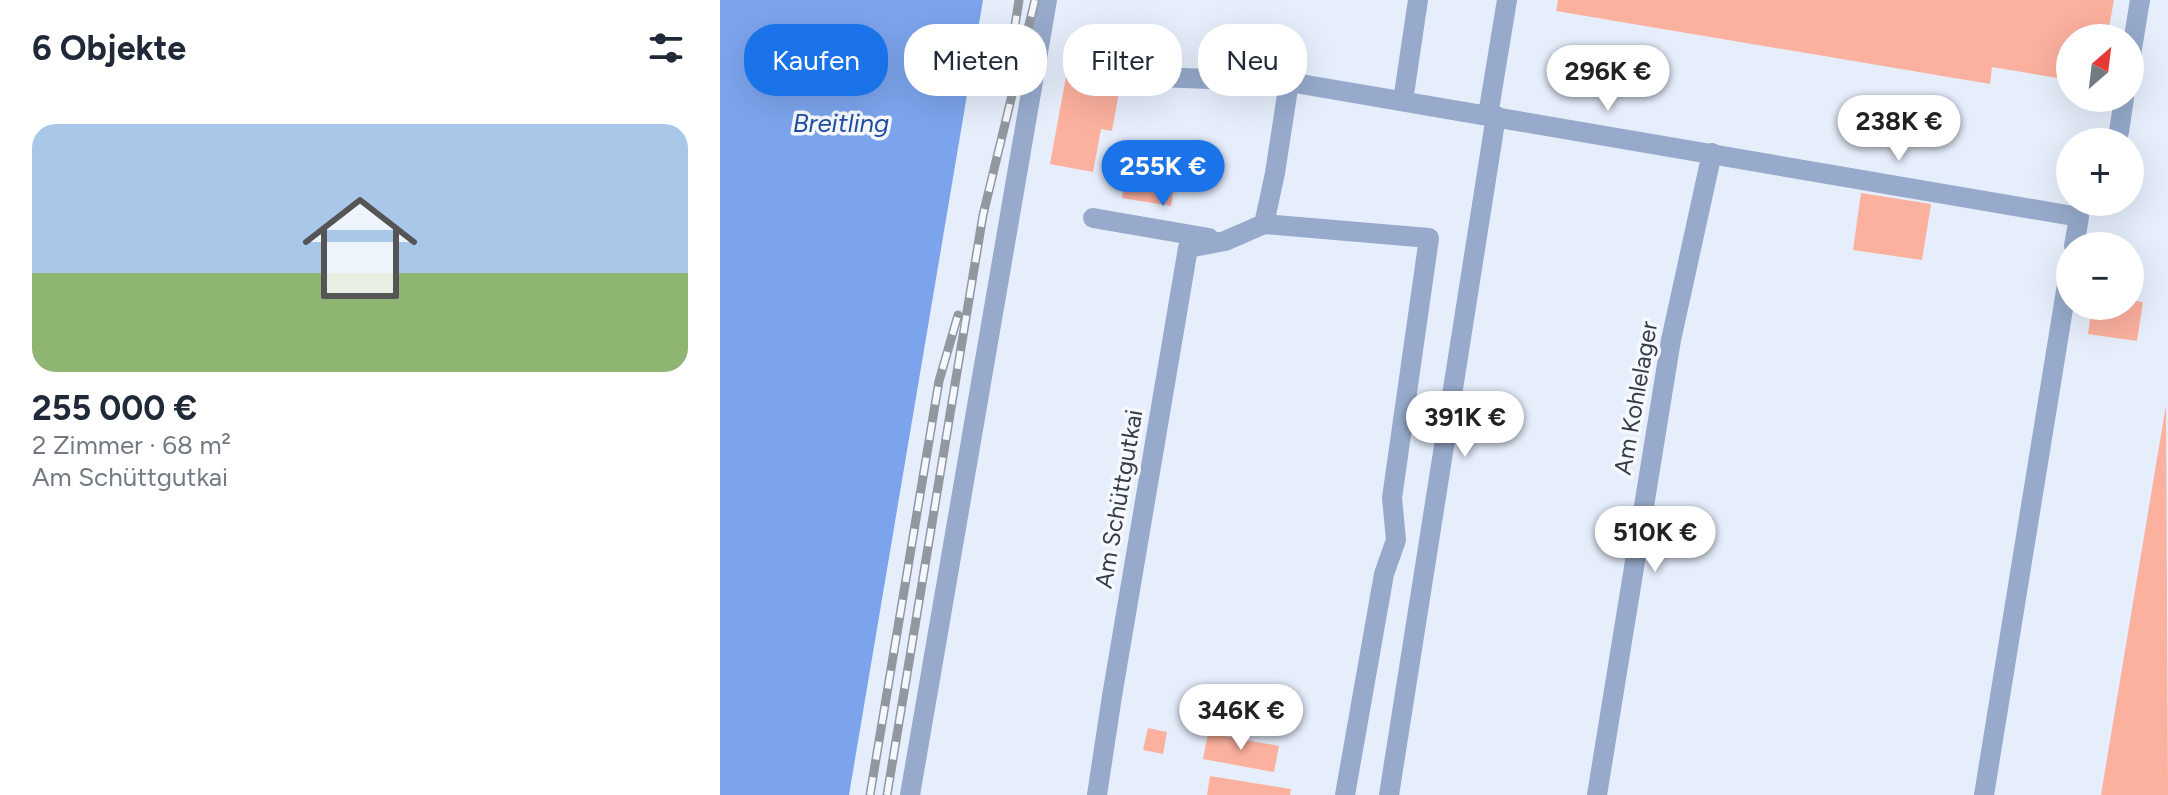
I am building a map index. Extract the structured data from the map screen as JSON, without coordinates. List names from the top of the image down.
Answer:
{
  "streets": {
    "street": ["Am Kohlelager", "Am Schüttgutkai"]
  },
  "water": ["Breitling"],
  "north": "top right",
  "page": {
    "heading": "6 Objekte",
    "map_buttons": ["+", "−"],
    "chip": [
      "Kaufen",
      "Mieten",
      "Filter",
      "Neu"
    ],
    "price": [
      "296K €",
      "238K €",
      "255K €",
      "391K €",
      "510K €",
      "346K €"
    ],
    "list": [
      {
        "name": "255 000 €",
        "note": "2 Zimmer · 68 m² · Am Schüttgutkai"
      }
    ]
  }
}
